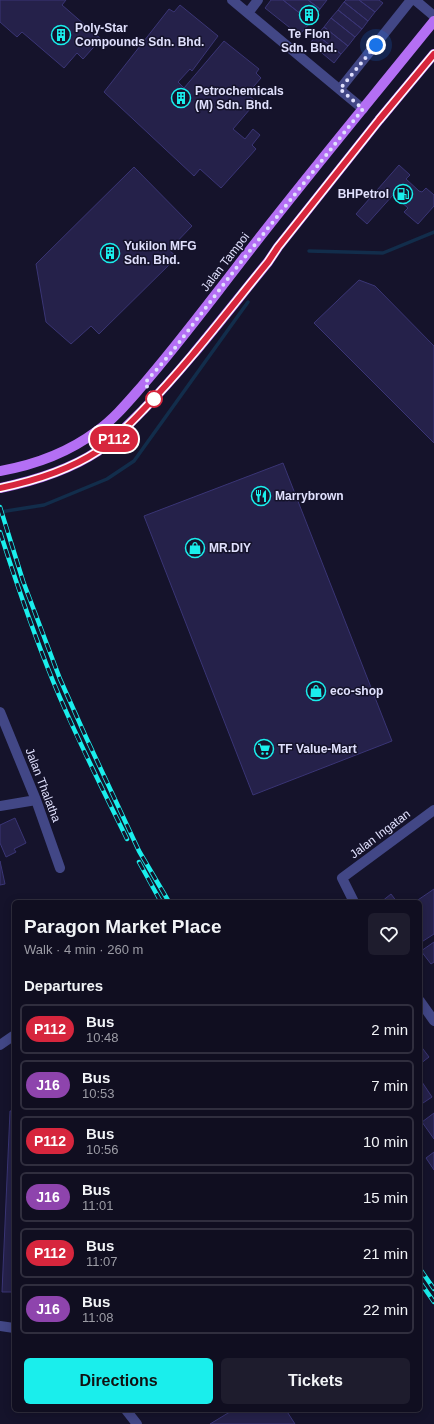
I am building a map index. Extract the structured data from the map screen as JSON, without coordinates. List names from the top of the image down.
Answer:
{
  "streets": {
    "main road": ["Jalan Tampoi"],
    "street": ["Jalan Thalatha", "Jalan Ingatan"]
  },
  "places": {
    "building": [
      "Te Flon Sdn. Bhd.",
      "Poly-Star Compounds Sdn. Bhd.",
      "Petrochemicals (M) Sdn. Bhd.",
      "Yukilon MFG Sdn. Bhd."
    ],
    "fuel station": ["BHPetrol"],
    "restaurant": ["Marrybrown"],
    "shop": ["MR.DIY", "eco-shop"],
    "supermarket": ["TF Value-Mart"]
  },
  "lines": ["bus line P112"],
  "page": {
    "on_map": "P112",
    "heading": [
      ["Paragon Market Place", "Walk · 4 min · 260 m"],
      "Departures"
    ],
    "list": [
      {
        "mark": "P112",
        "name": "Bus",
        "note": "10:48",
        "value": "2 min"
      },
      {
        "mark": "J16",
        "name": "Bus",
        "note": "10:53",
        "value": "7 min"
      },
      {
        "mark": "P112",
        "name": "Bus",
        "note": "10:56",
        "value": "10 min"
      },
      {
        "mark": "J16",
        "name": "Bus",
        "note": "11:01",
        "value": "15 min"
      },
      {
        "mark": "P112",
        "name": "Bus",
        "note": "11:07",
        "value": "21 min"
      },
      {
        "mark": "J16",
        "name": "Bus",
        "note": "11:08",
        "value": "22 min"
      }
    ],
    "buttons": ["Directions", "Tickets"]
  }
}
